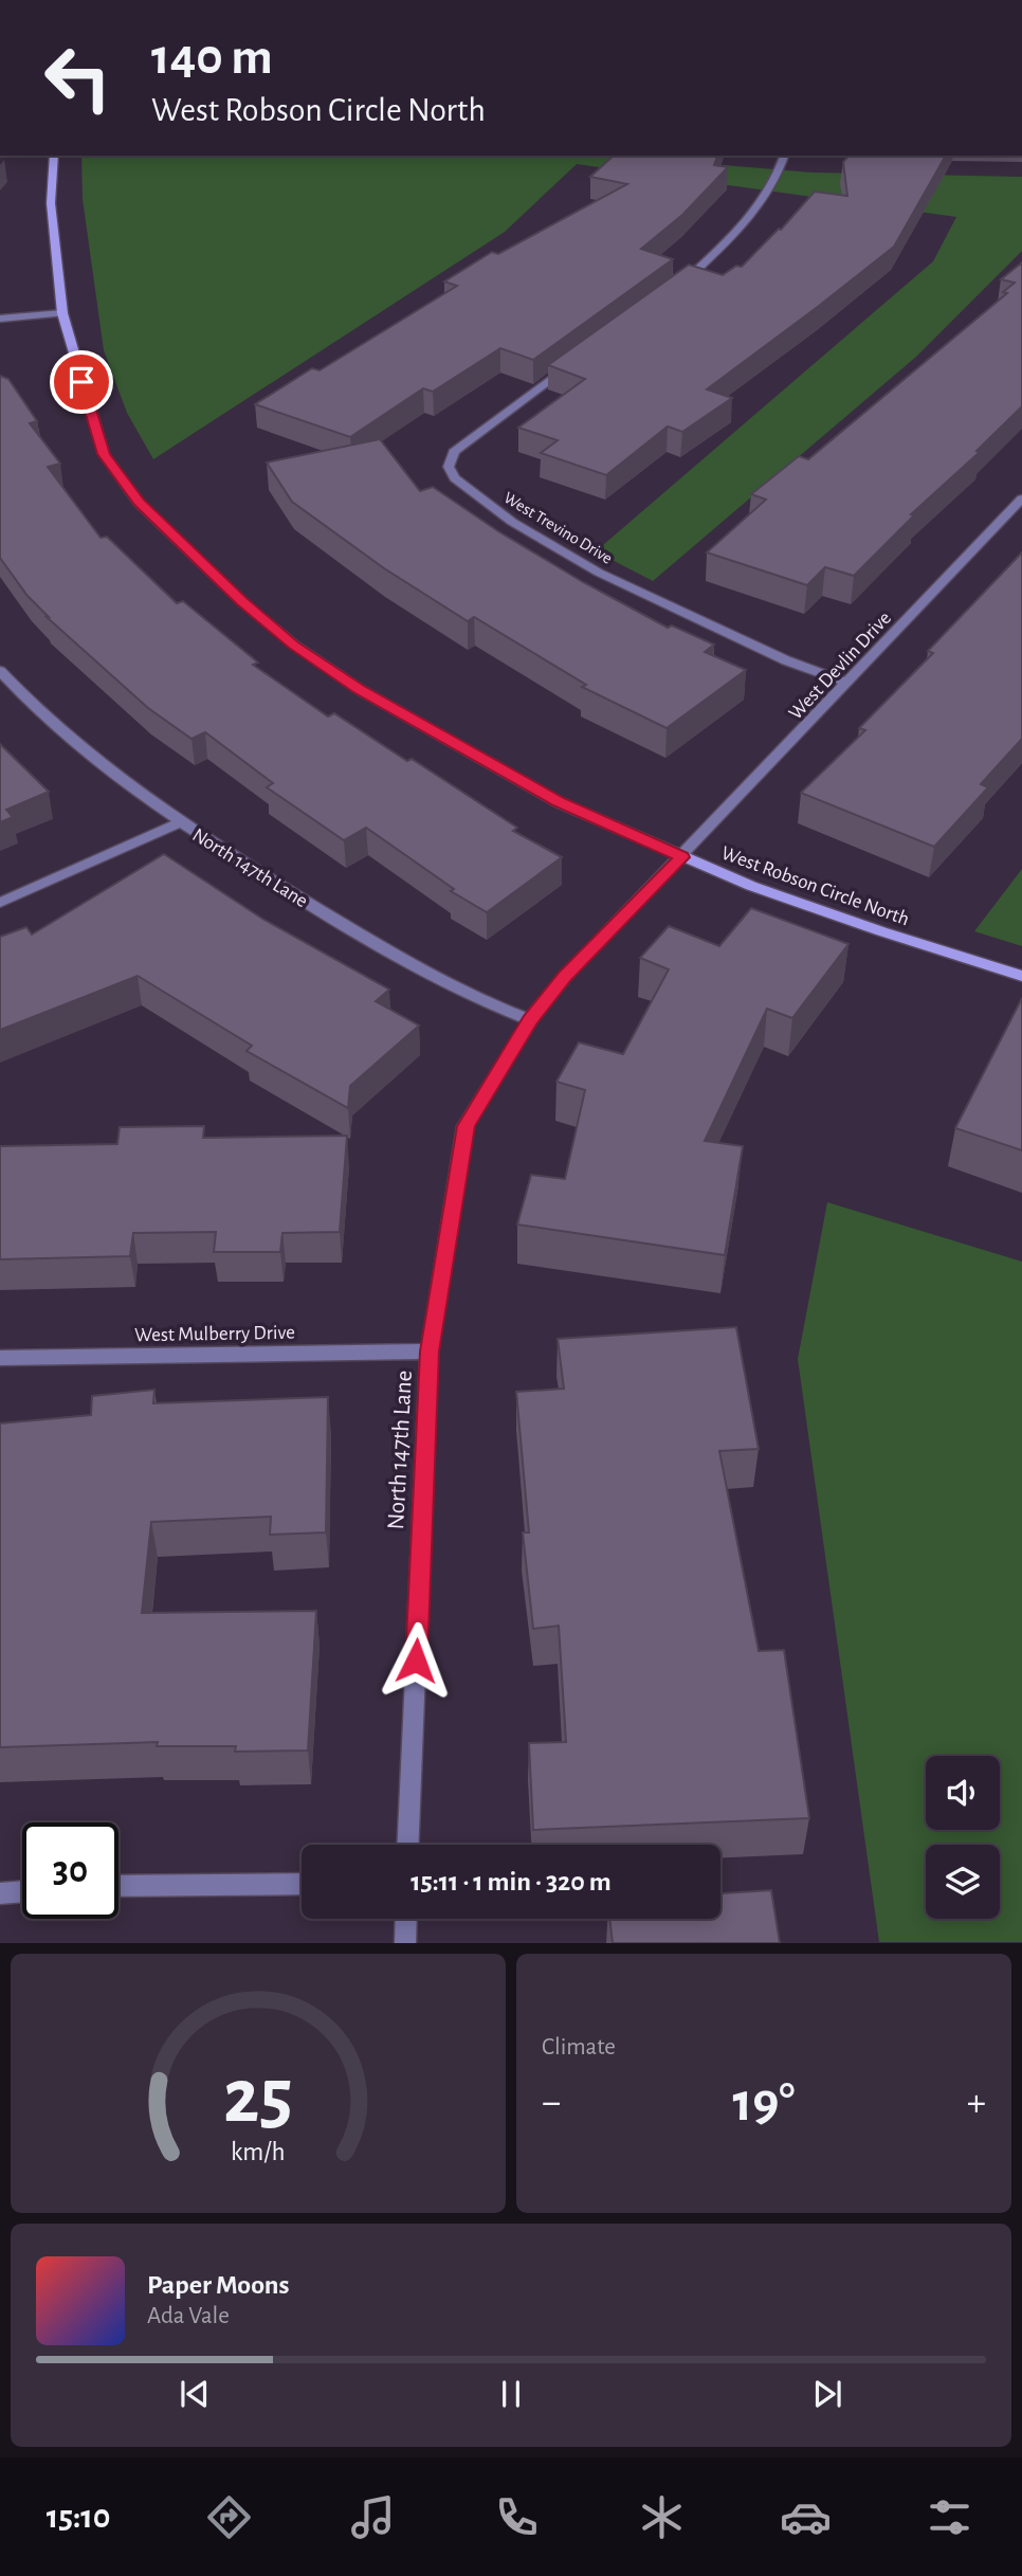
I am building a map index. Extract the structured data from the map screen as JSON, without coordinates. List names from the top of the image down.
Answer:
{
  "streets": {
    "street": [
      "West Trevino Drive",
      "West Devlin Drive",
      "North 147th Lane",
      "West Robson Circle North",
      "West Mulberry Drive"
    ]
  },
  "crossings": [
    ["West Trevino Drive", "West Devlin Drive"],
    ["West Devlin Drive", "North 147th Lane"],
    ["West Devlin Drive", "West Robson Circle North"],
    ["North 147th Lane", "West Robson Circle North"],
    ["North 147th Lane", "West Mulberry Drive"]
  ],
  "page": {
    "turn": ["140 m", "West Robson Circle North"],
    "limit": "30",
    "trip": "15:11 · 1 min · 320 m",
    "tile": "Climate",
    "heat": ["−", "19°", "+"],
    "song": ["Paper Moons", "Ada Vale"],
    "tabs": "15:10",
    "gauge": ["25", "km/h"]
  }
}
